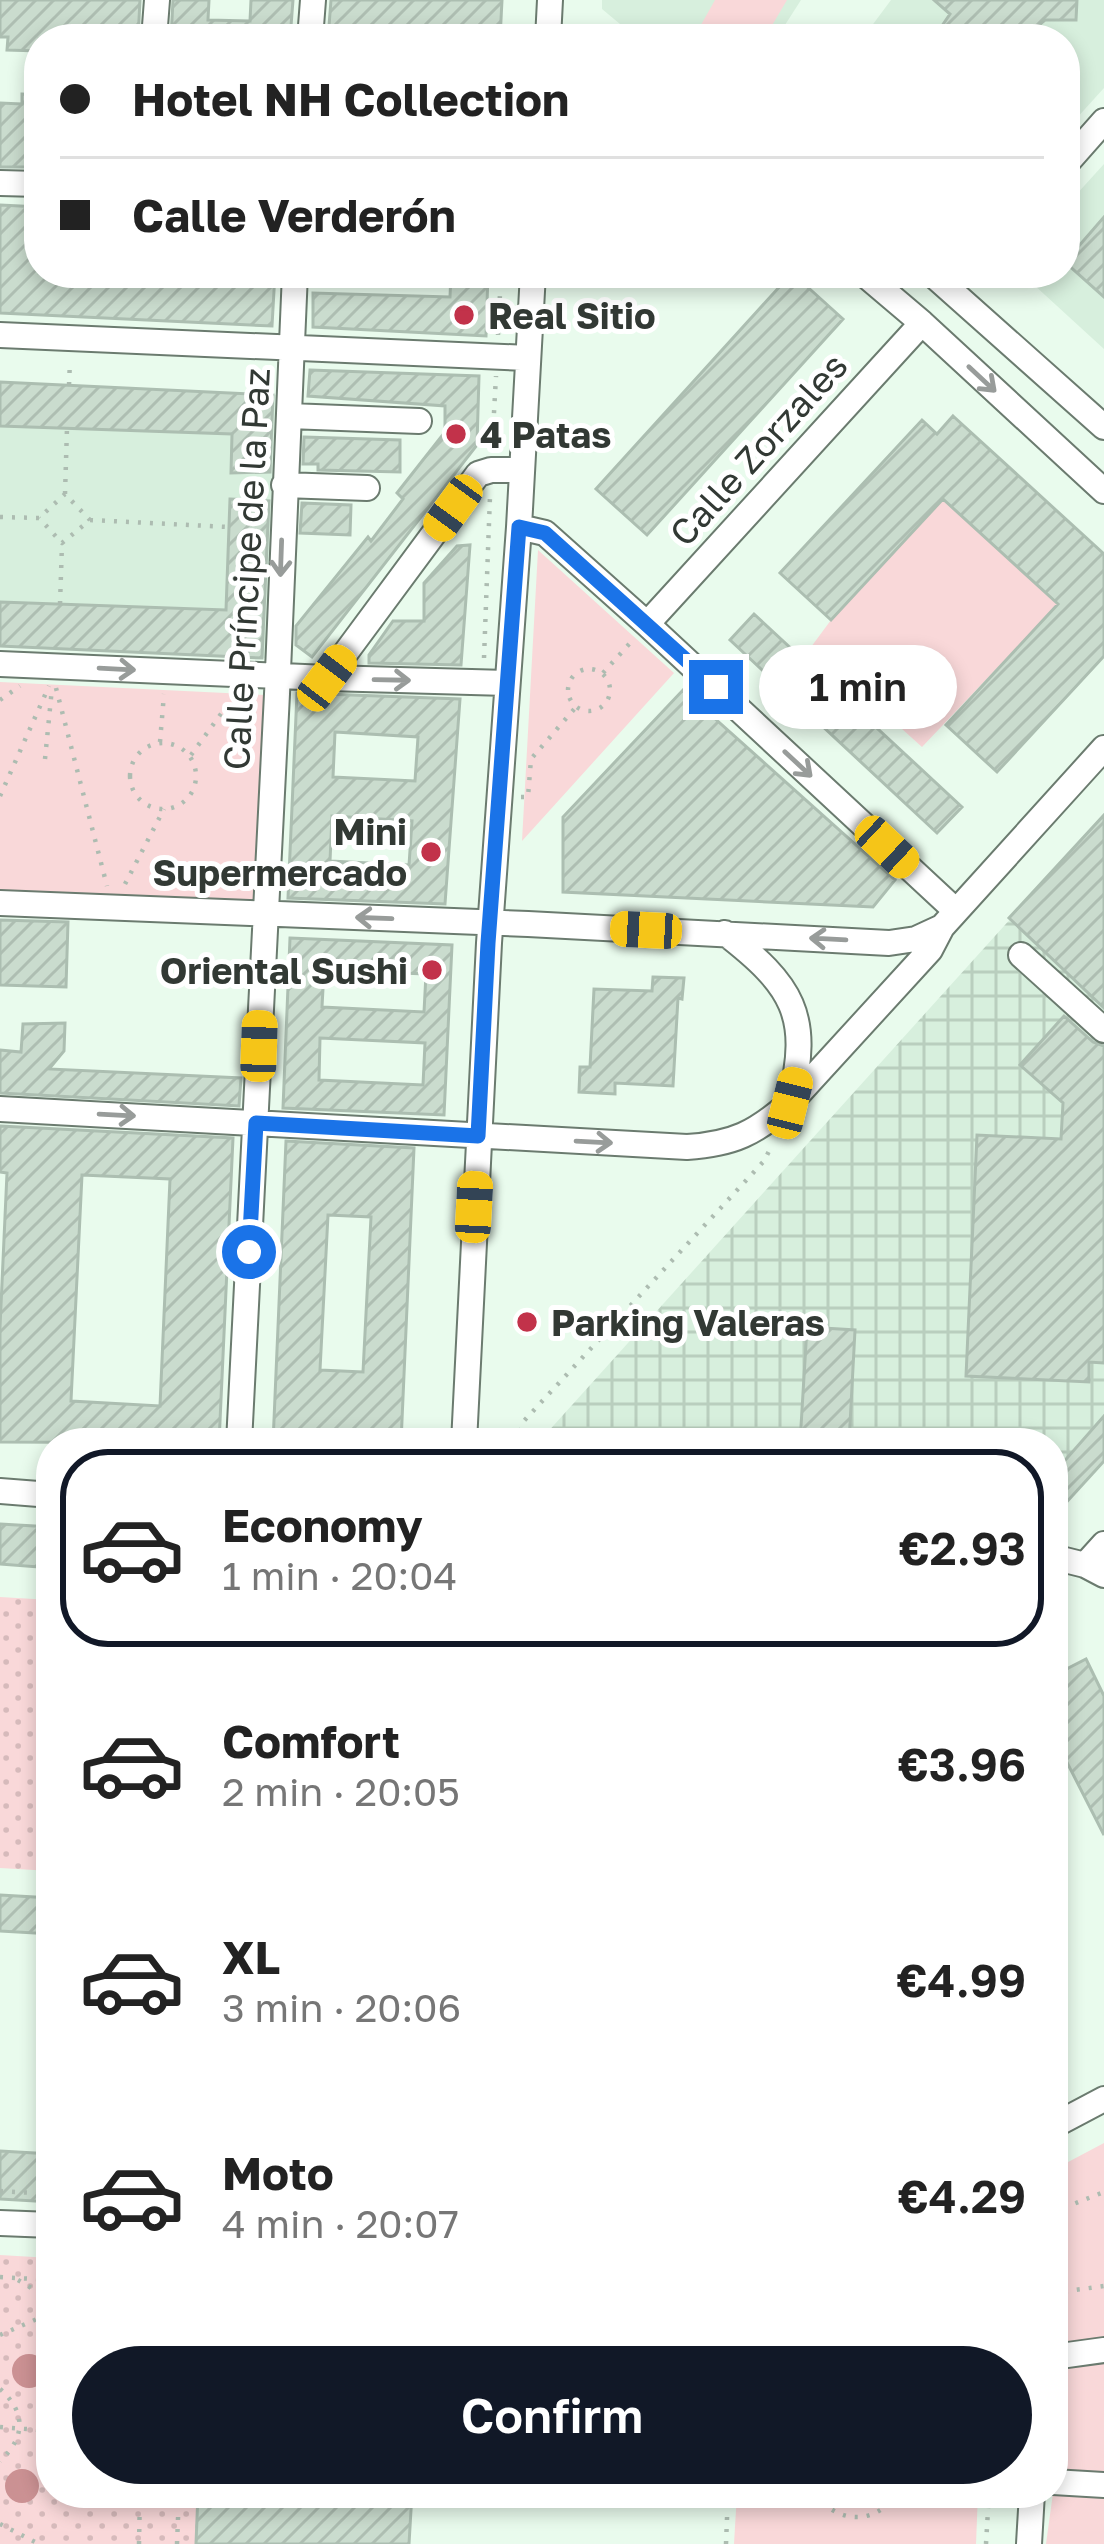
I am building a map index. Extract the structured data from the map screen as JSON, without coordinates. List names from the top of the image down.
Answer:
{
  "streets": {
    "street": ["Calle Zorzales", "Calle Príncipe de la Paz"]
  },
  "places": [
    "Real Sitio",
    "4 Patas",
    "Mini Supermercado",
    "Oriental Sushi",
    "Parking Valeras"
  ],
  "page": {
    "banner": ["Hotel NH Collection", "Calle Verderón"],
    "bubble": "1 min",
    "list": [
      {
        "name": "Economy",
        "note": "1 min · 20:04",
        "value": "€2.93"
      },
      {
        "name": "Comfort",
        "note": "2 min · 20:05",
        "value": "€3.96"
      },
      {
        "name": "XL",
        "note": "3 min · 20:06",
        "value": "€4.99"
      },
      {
        "name": "Moto",
        "note": "4 min · 20:07",
        "value": "€4.29"
      }
    ],
    "buttons": "Confirm"
  }
}
